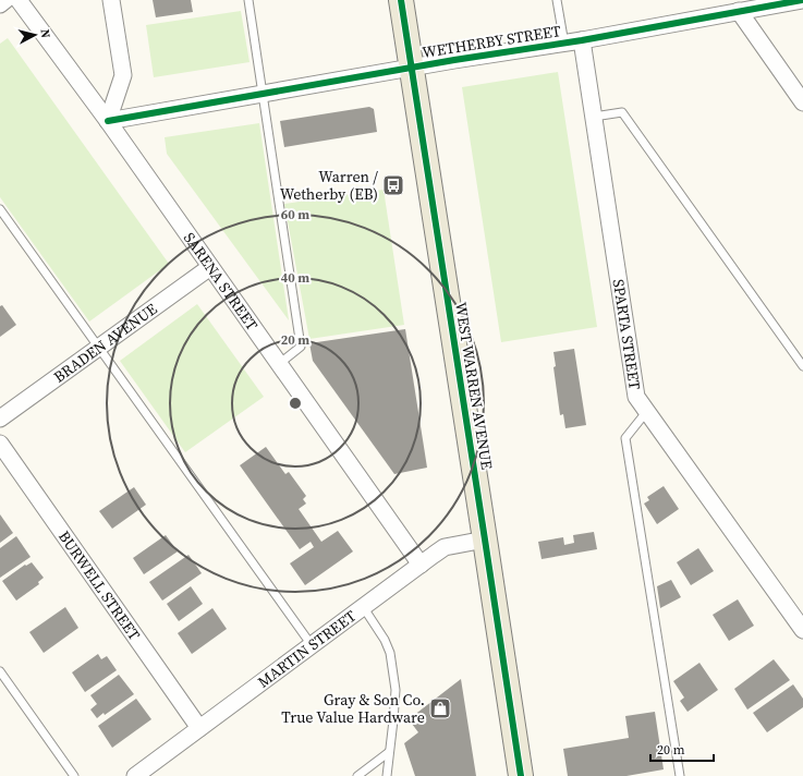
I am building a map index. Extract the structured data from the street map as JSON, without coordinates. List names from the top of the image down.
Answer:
{
  "streets": {
    "main road": ["WEST WARREN AVENUE"],
    "street": [
      "WETHERBY STREET",
      "SARENA STREET",
      "SPARTA STREET",
      "BRADEN AVENUE",
      "BURWELL STREET",
      "MARTIN STREET"
    ]
  },
  "crossings": [
    ["WETHERBY STREET", "SARENA STREET"],
    ["WETHERBY STREET", "SPARTA STREET"],
    ["WETHERBY STREET", "WEST WARREN AVENUE"],
    ["SARENA STREET", "BRADEN AVENUE"],
    ["SARENA STREET", "MARTIN STREET"],
    ["WEST WARREN AVENUE", "MARTIN STREET"],
    ["BURWELL STREET", "MARTIN STREET"]
  ],
  "places": {
    "bus stop": ["Warren / Wetherby (EB)"],
    "shop": ["Gray & Son Co. True Value Hardware"]
  },
  "scale_bar": "20 m",
  "north": "right",
  "rings": ["60 m", "40 m", "20 m"]
}
